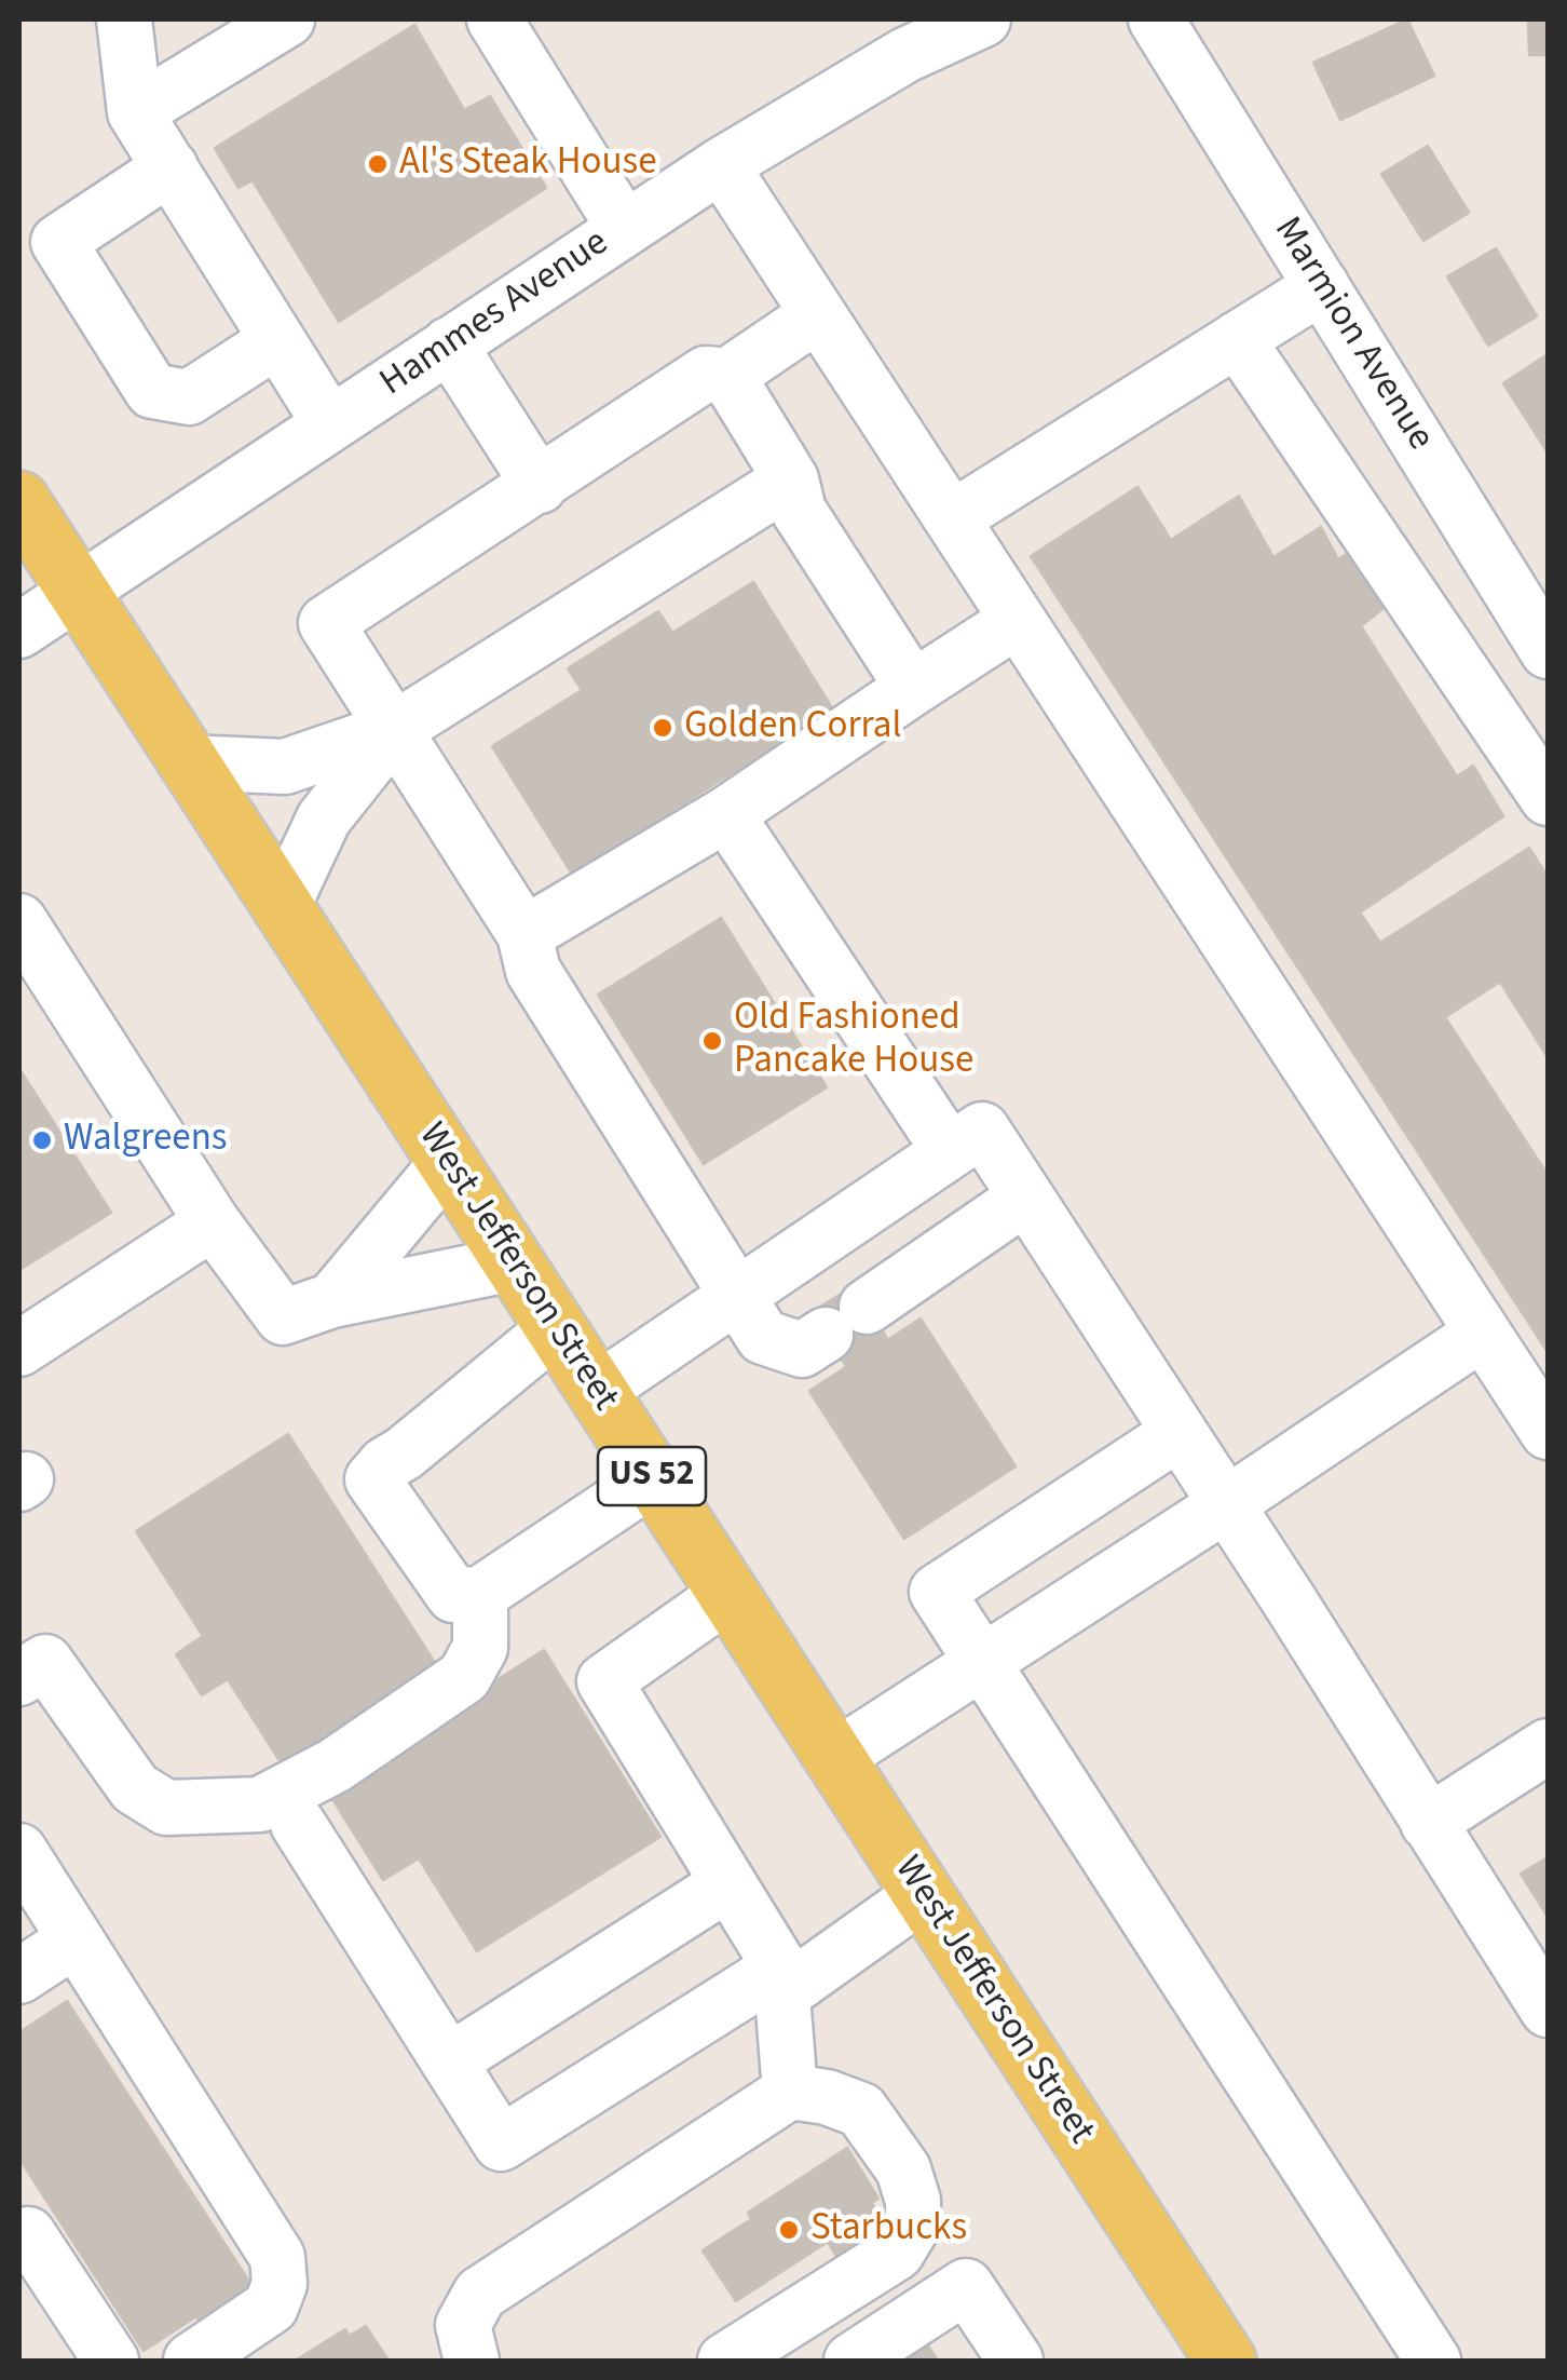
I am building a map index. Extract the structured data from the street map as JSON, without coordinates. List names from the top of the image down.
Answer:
{
  "streets": {
    "main road": ["West Jefferson Street", "US 52"],
    "street": ["Hammes Avenue", "Marmion Avenue"]
  },
  "crossings": [
    ["Hammes Avenue", "West Jefferson Street"]
  ],
  "places": [
    "Al's Steak House",
    "Golden Corral",
    "Old Fashioned Pancake House",
    "Walgreens",
    "Starbucks"
  ]
}
